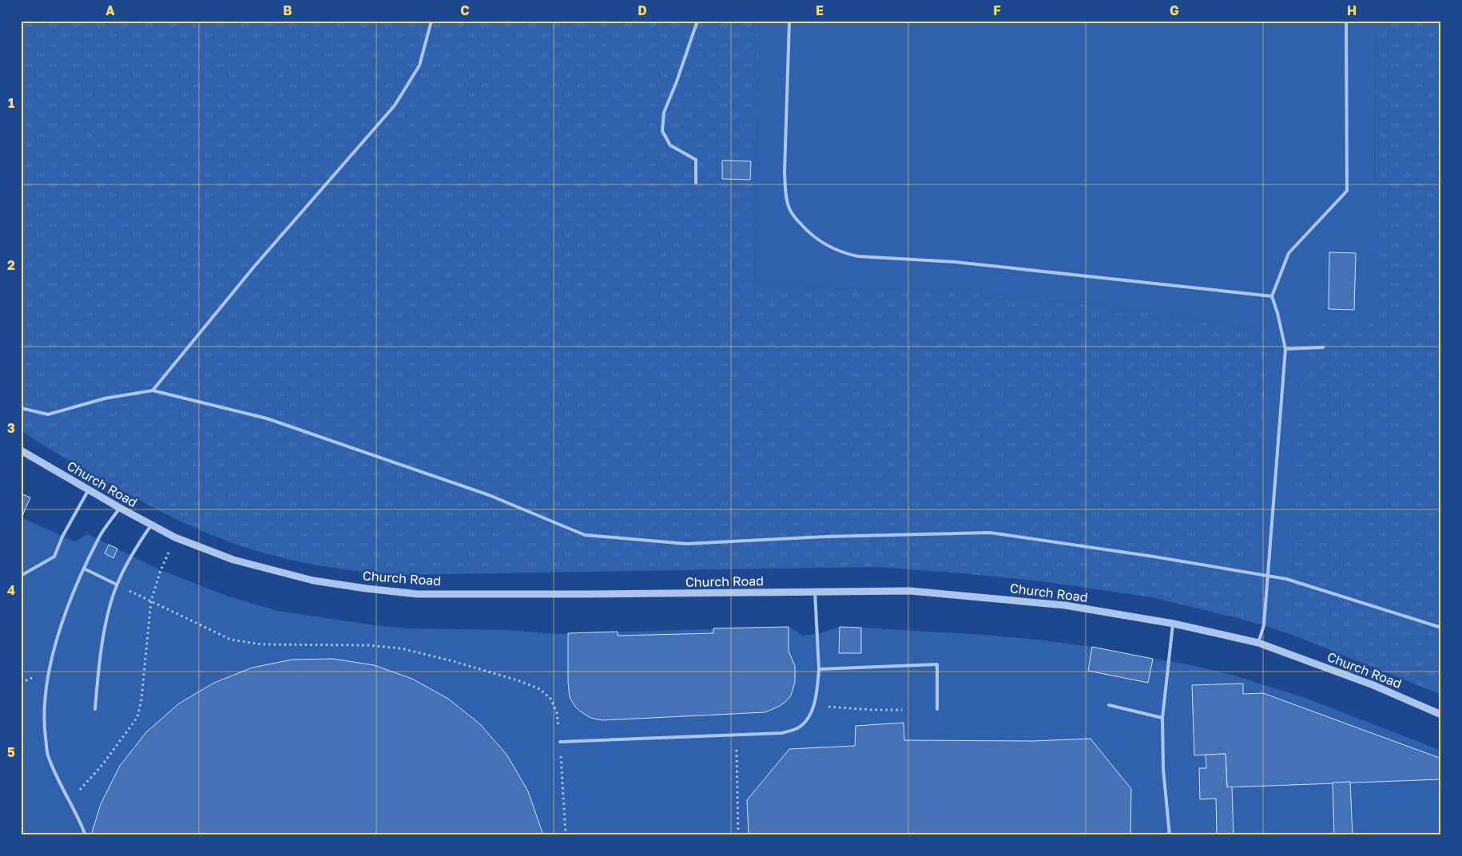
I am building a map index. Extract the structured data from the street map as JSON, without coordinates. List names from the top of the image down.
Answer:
{
  "streets": {
    "street": ["Church Road"]
  },
  "grid": {
    "columns": [
      "A",
      "B",
      "C",
      "D",
      "E",
      "F",
      "G",
      "H"
    ],
    "rows": [
      "1",
      "2",
      "3",
      "4",
      "5"
    ]
  }
}
